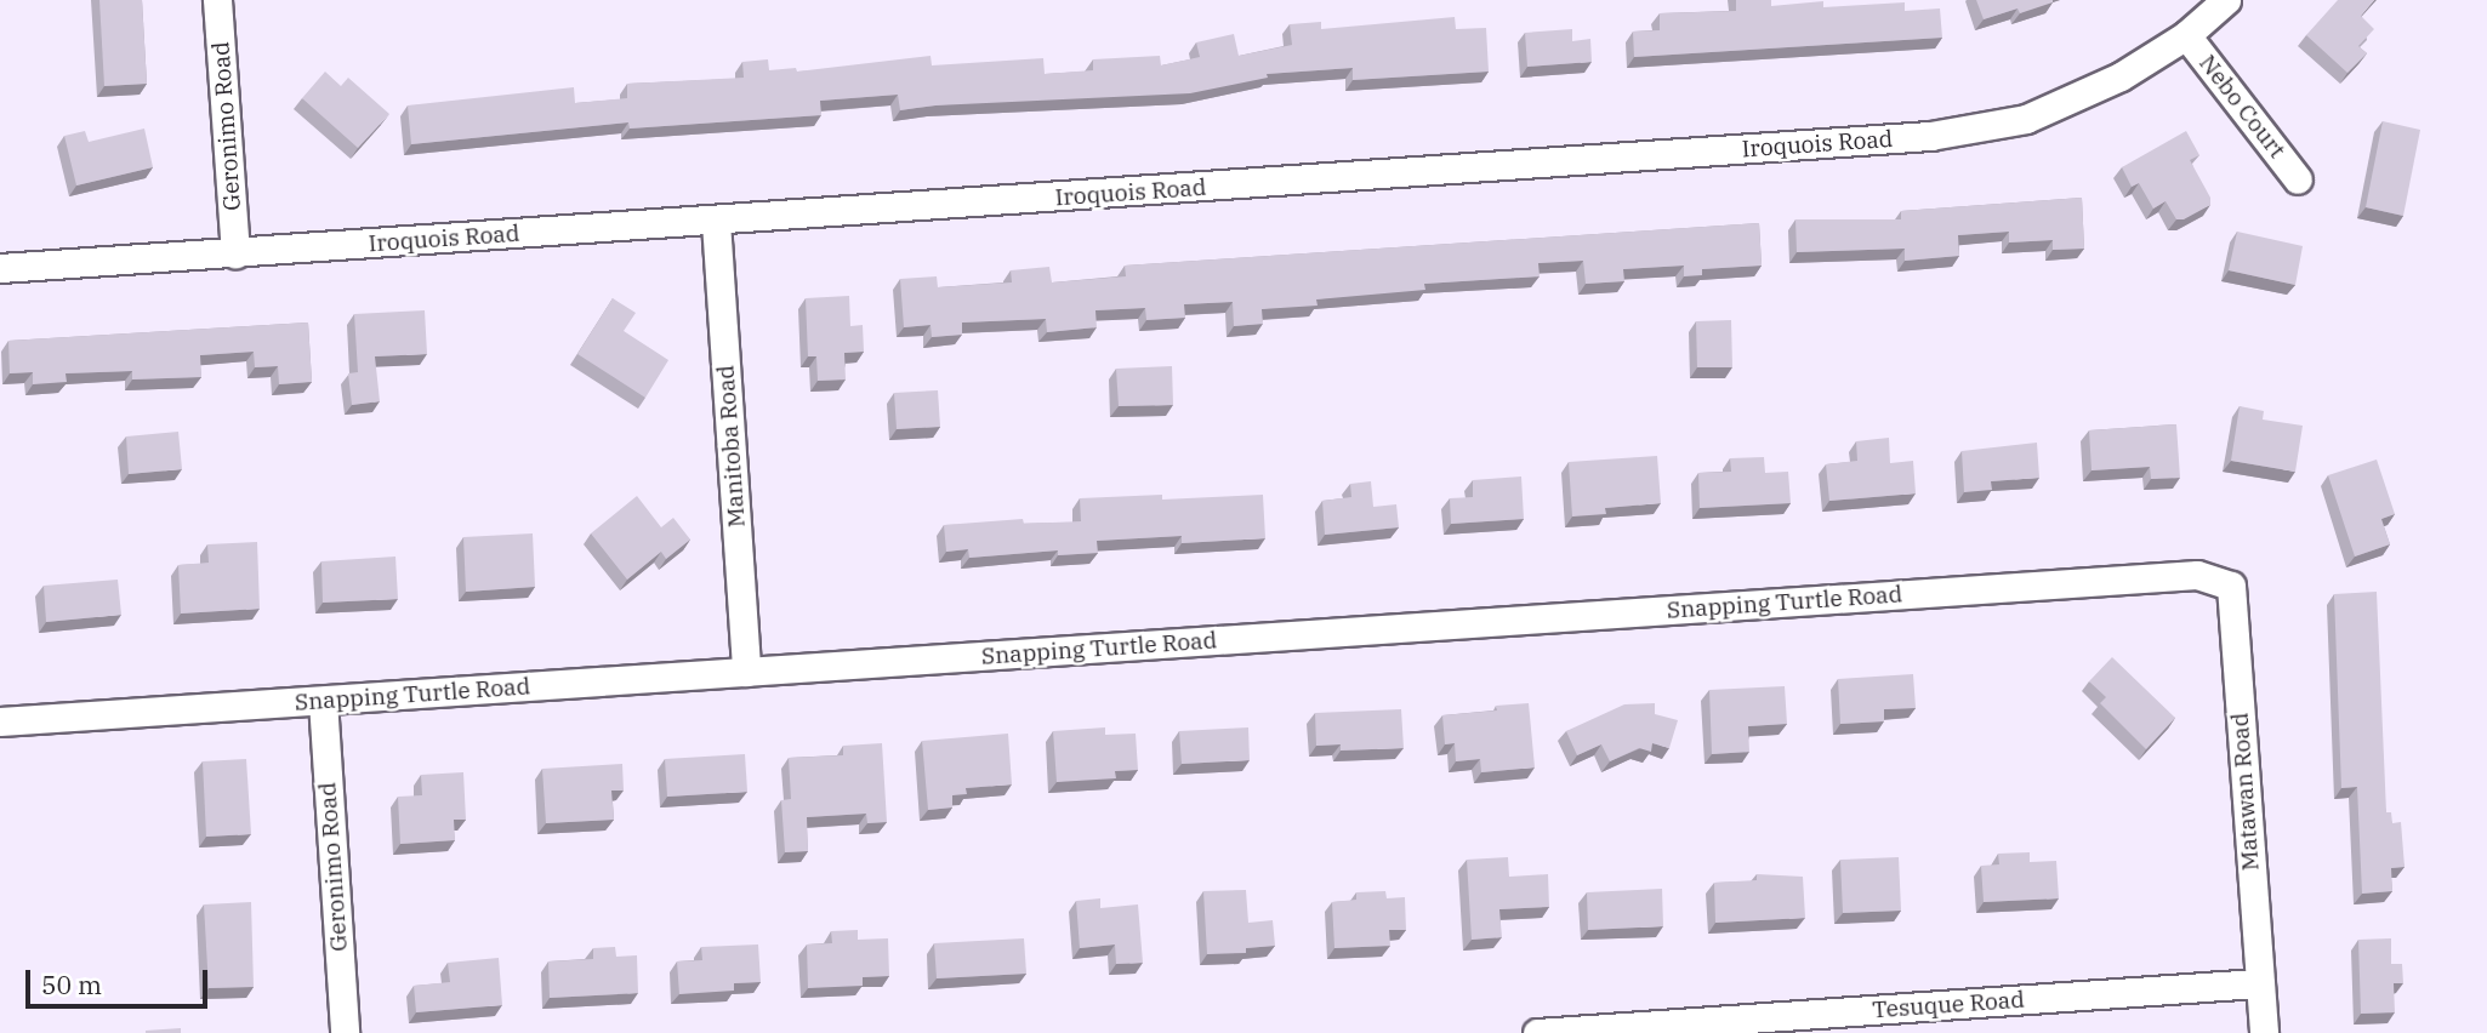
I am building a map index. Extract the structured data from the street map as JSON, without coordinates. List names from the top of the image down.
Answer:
{
  "streets": {
    "street": [
      "Nebo Court",
      "Geronimo Road",
      "Iroquois Road",
      "Manitoba Road",
      "Snapping Turtle Road",
      "Matawan Road",
      "Tesuque Road"
    ]
  },
  "crossings": [
    ["Nebo Court", "Iroquois Road"],
    ["Geronimo Road", "Iroquois Road"],
    ["Geronimo Road", "Snapping Turtle Road"],
    ["Iroquois Road", "Manitoba Road"],
    ["Manitoba Road", "Snapping Turtle Road"],
    ["Snapping Turtle Road", "Matawan Road"],
    ["Matawan Road", "Tesuque Road"]
  ],
  "scale_bar": "50 m"
}
